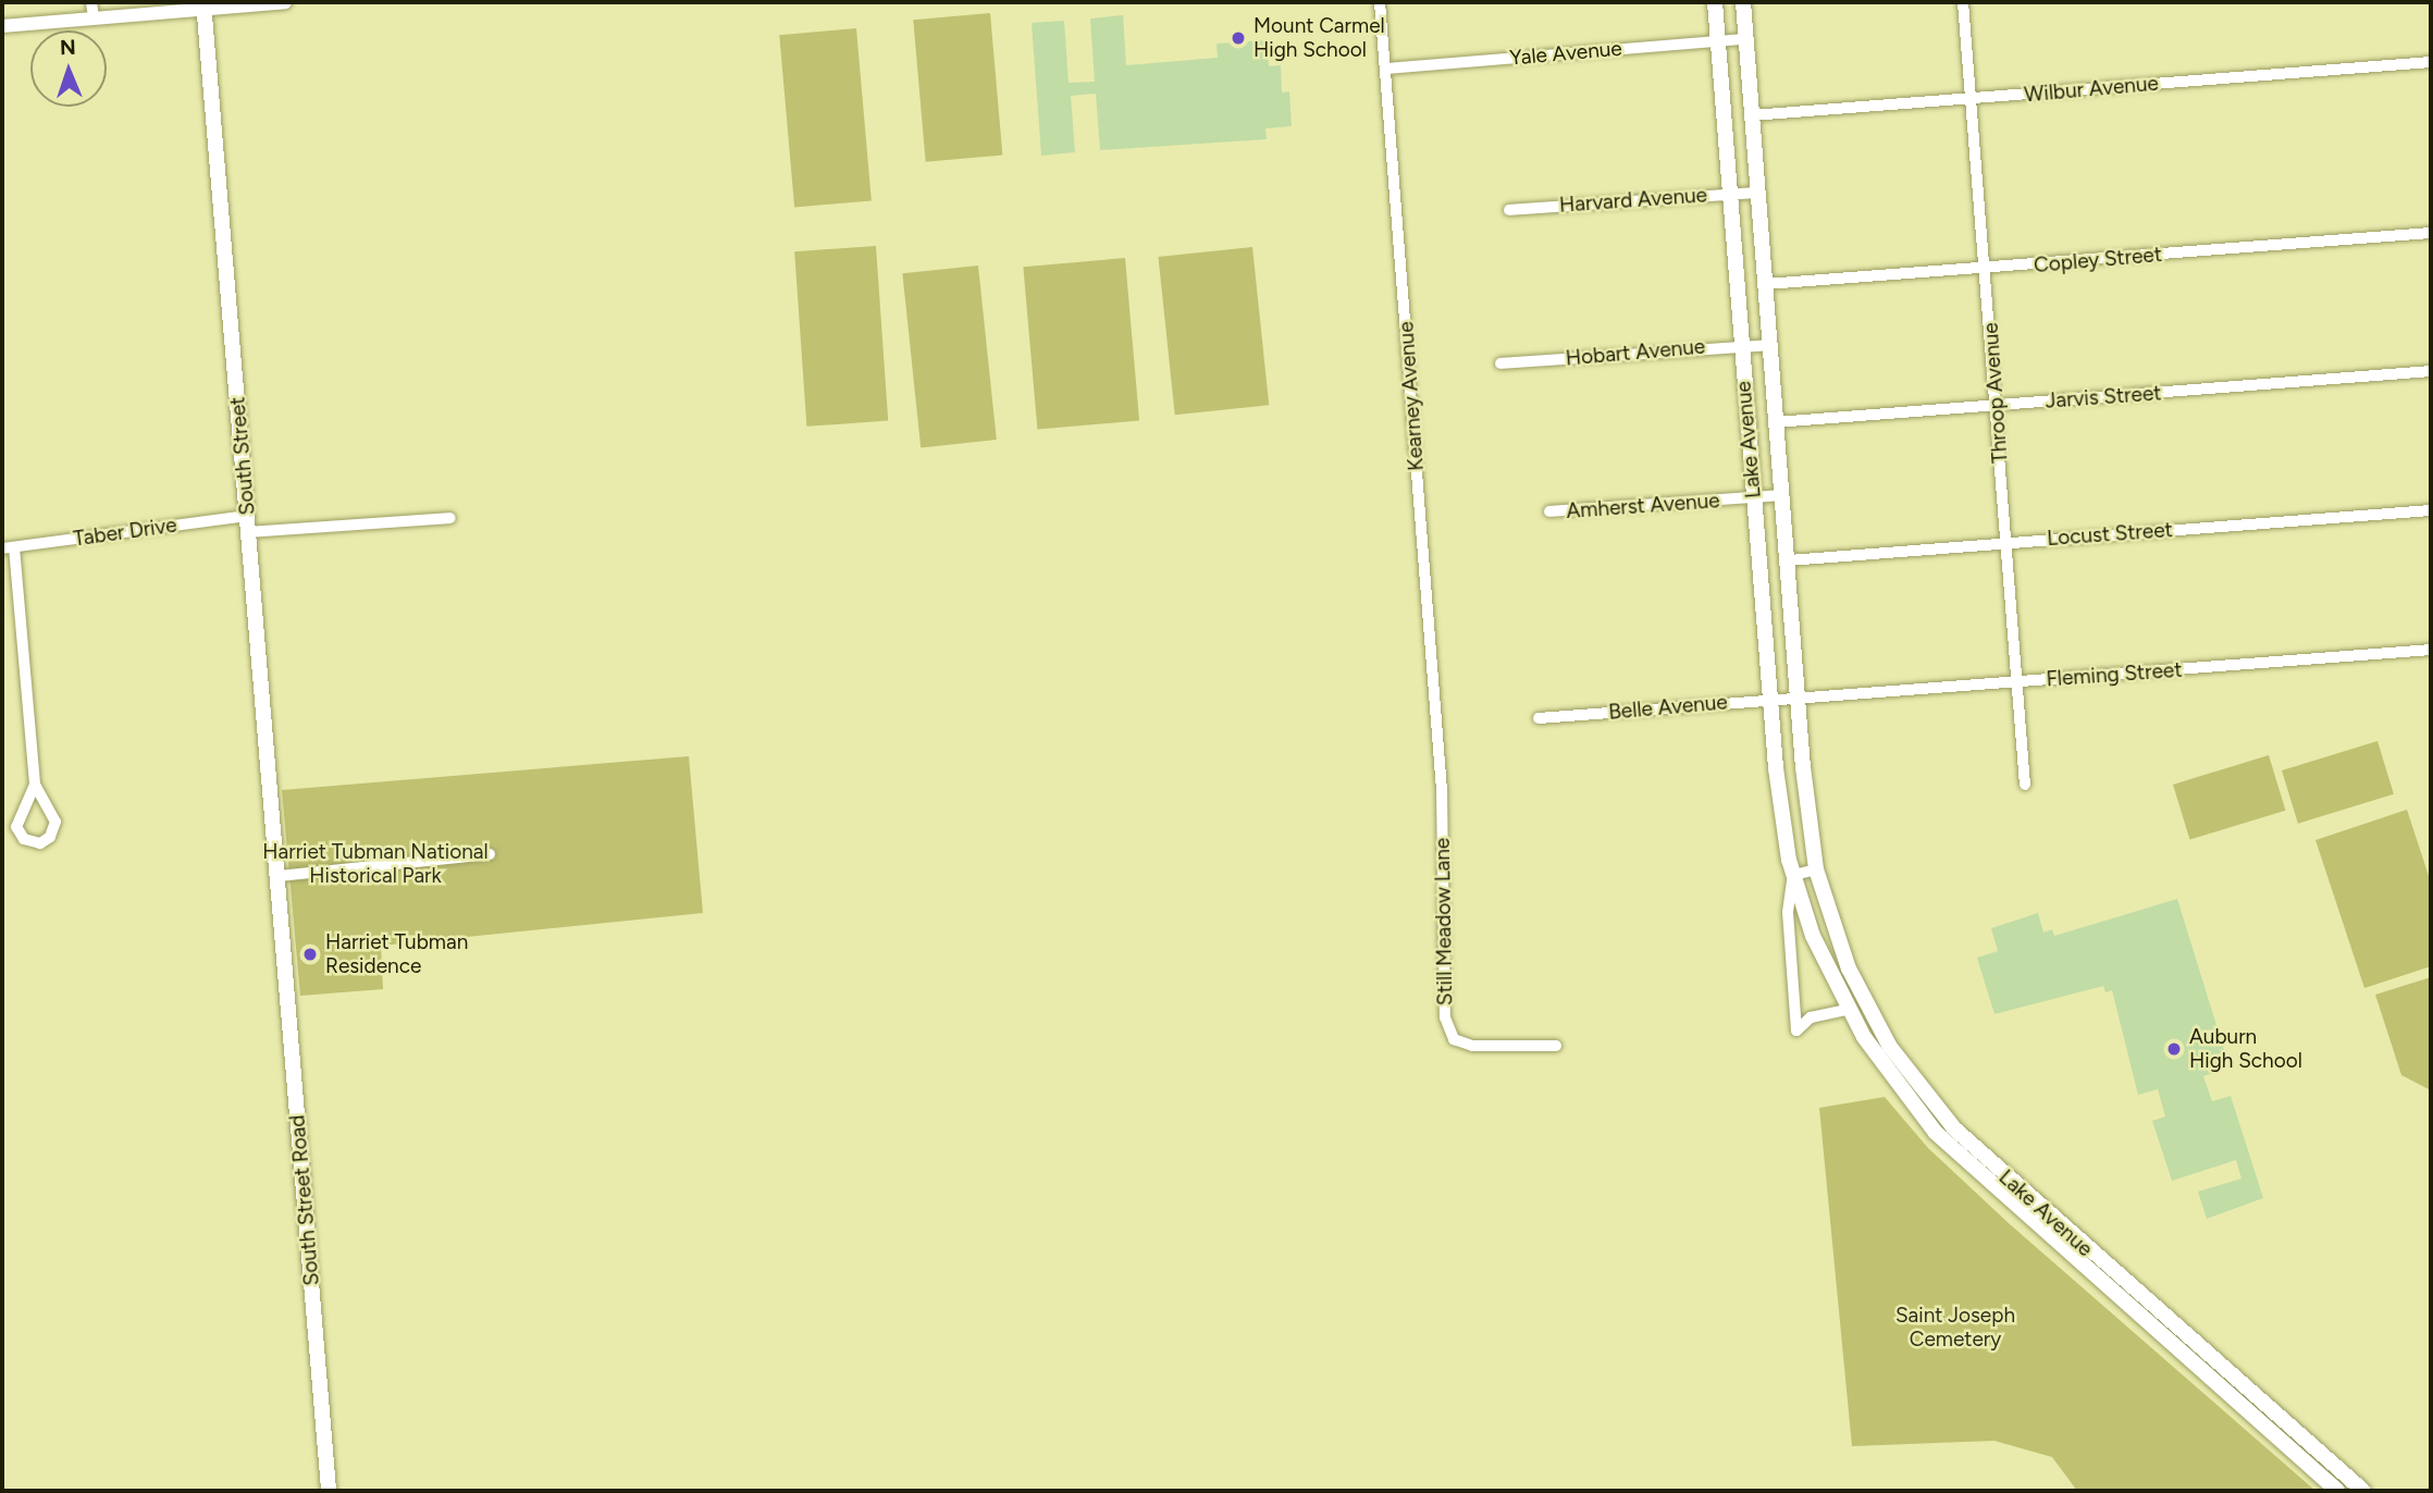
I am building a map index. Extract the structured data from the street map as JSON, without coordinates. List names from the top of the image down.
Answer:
{
  "streets": {
    "main road": ["Lake Avenue", "South Street", "South Street Road"],
    "street": [
      "Yale Avenue",
      "Wilbur Avenue",
      "Harvard Avenue",
      "Copley Street",
      "Hobart Avenue",
      "Throop Avenue",
      "Kearney Avenue",
      "Jarvis Street",
      "Amherst Avenue",
      "Taber Drive",
      "Locust Street",
      "Fleming Street",
      "Belle Avenue",
      "Still Meadow Lane"
    ]
  },
  "crossings": [
    ["Yale Avenue", "Kearney Avenue"],
    ["Yale Avenue", "Lake Avenue"],
    ["Wilbur Avenue", "Throop Avenue"],
    ["Wilbur Avenue", "Lake Avenue"],
    ["Harvard Avenue", "Lake Avenue"],
    ["Copley Street", "Throop Avenue"],
    ["Copley Street", "Lake Avenue"],
    ["Hobart Avenue", "Lake Avenue"],
    ["Throop Avenue", "Jarvis Street"],
    ["Throop Avenue", "Locust Street"],
    ["Throop Avenue", "Fleming Street"],
    ["Kearney Avenue", "Still Meadow Lane"],
    ["Jarvis Street", "Lake Avenue"],
    ["Lake Avenue", "Amherst Avenue"],
    ["Lake Avenue", "Locust Street"],
    ["Lake Avenue", "Fleming Street"],
    ["Lake Avenue", "Belle Avenue"],
    ["South Street", "Taber Drive"],
    ["South Street", "South Street Road"],
    ["Fleming Street", "Belle Avenue"]
  ],
  "parks": ["Harriet Tubman National Historical Park", "Saint Joseph Cemetery"],
  "places": ["Mount Carmel High School", "Harriet Tubman Residence", "Auburn High School"],
  "north": "top"
}
